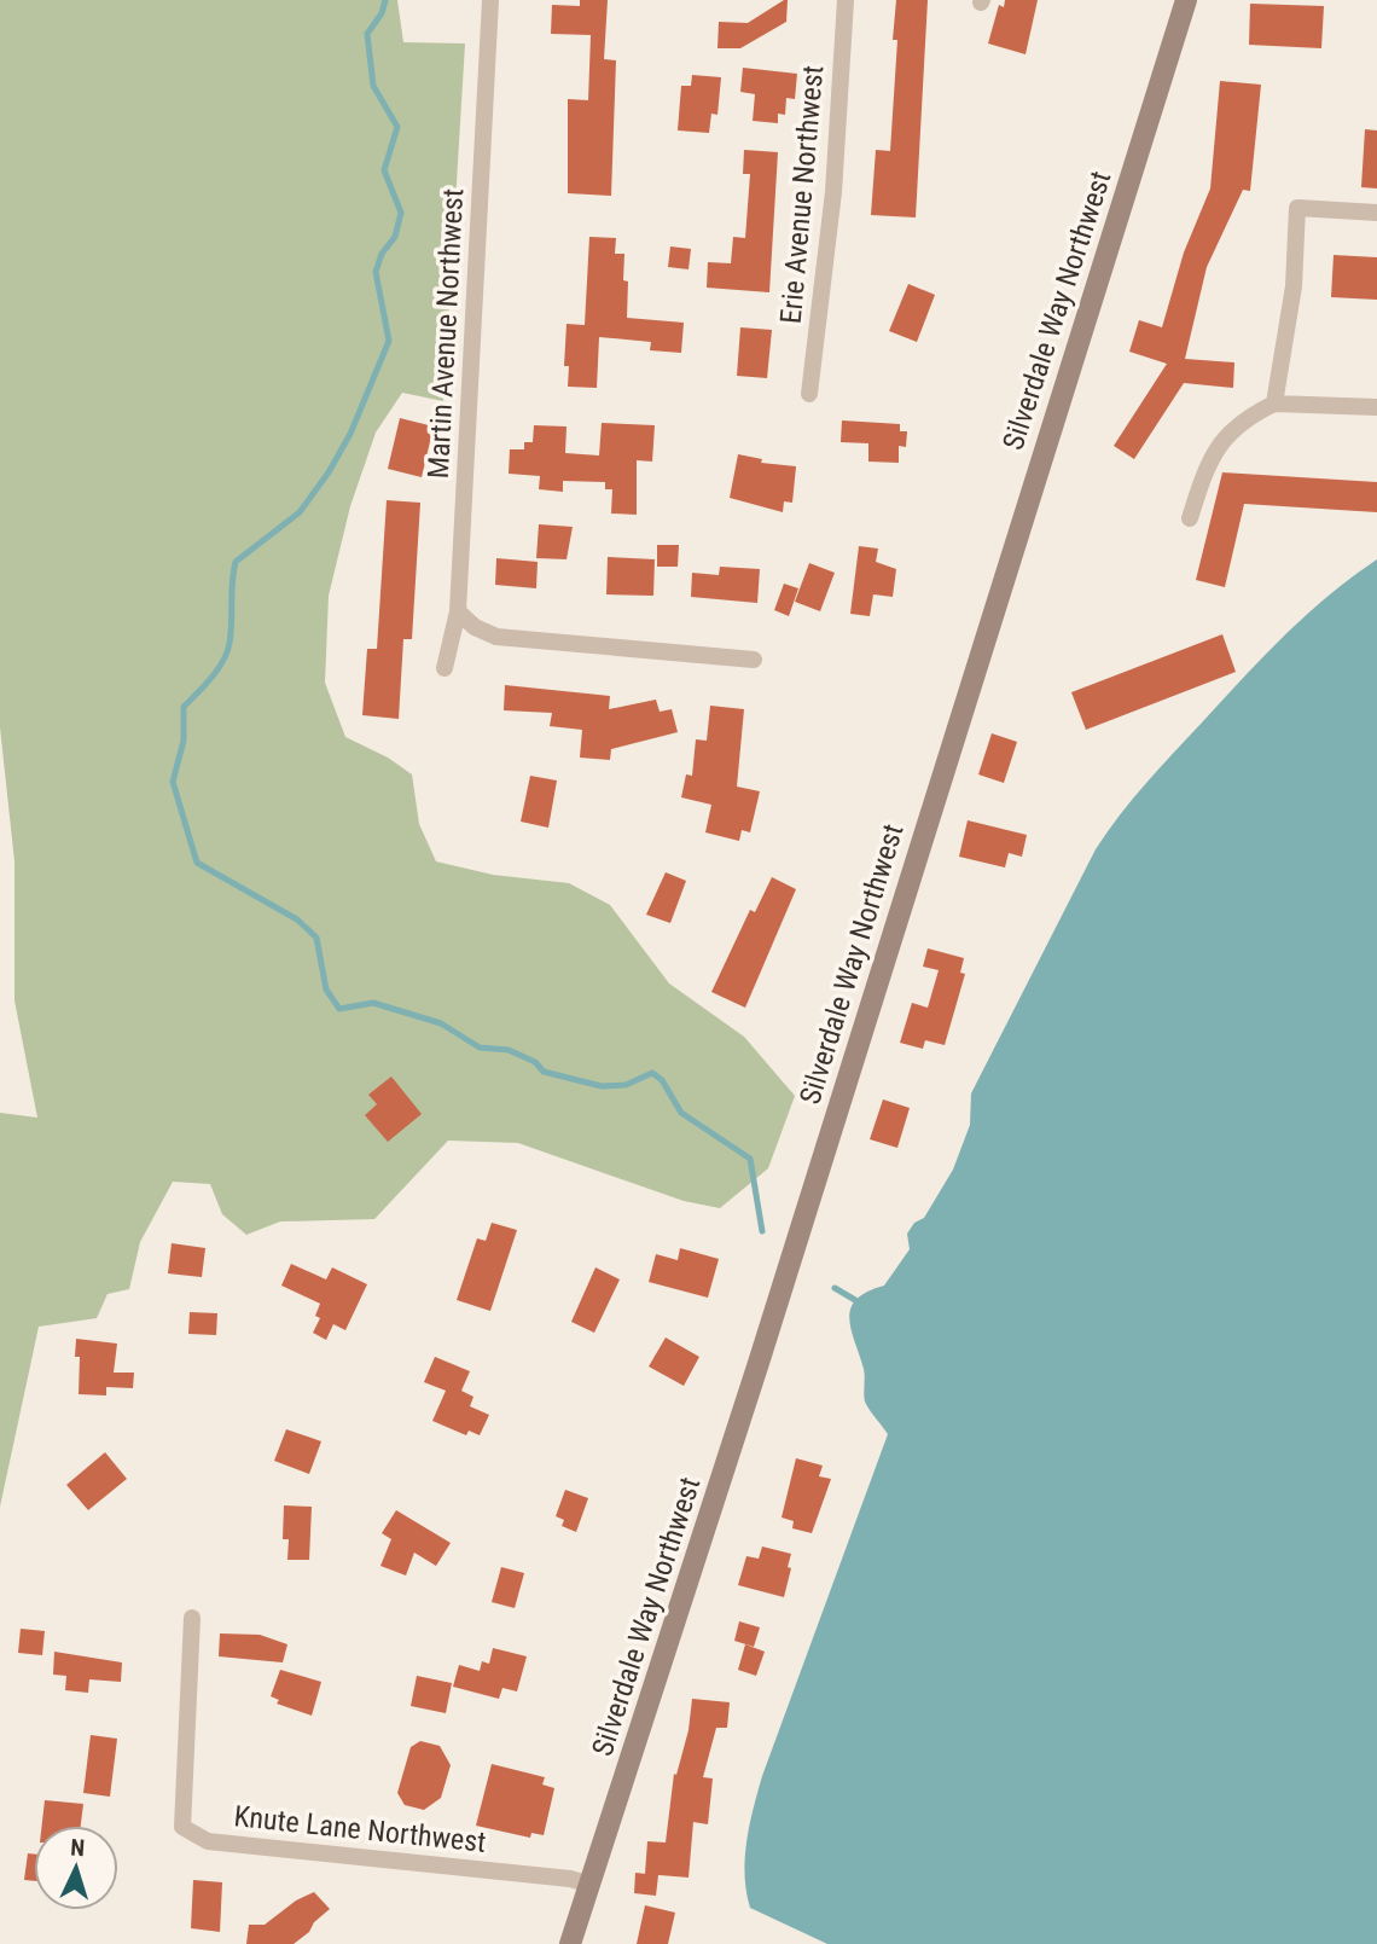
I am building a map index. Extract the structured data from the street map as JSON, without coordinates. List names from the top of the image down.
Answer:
{
  "streets": {
    "main road": ["Silverdale Way Northwest"],
    "street": ["Erie Avenue Northwest", "Martin Avenue Northwest", "Knute Lane Northwest"]
  },
  "crossings": [
    ["Silverdale Way Northwest", "Knute Lane Northwest"]
  ],
  "north": "top"
}
